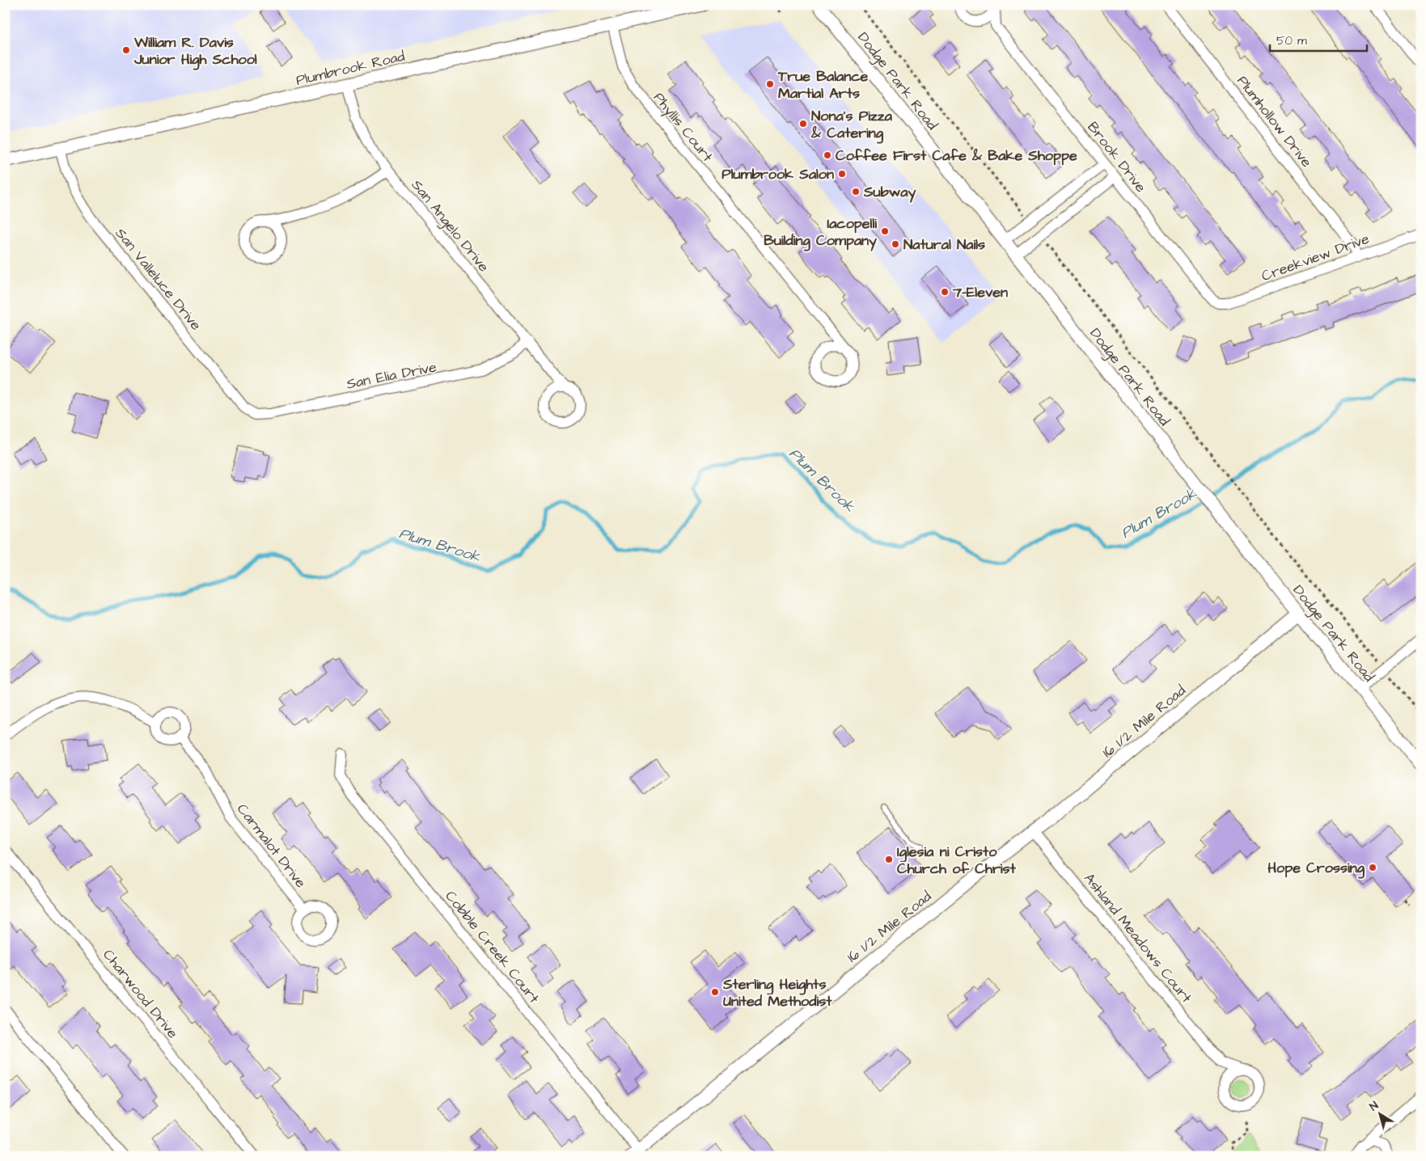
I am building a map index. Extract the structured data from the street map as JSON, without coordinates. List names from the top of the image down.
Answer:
{
  "streets": {
    "street": [
      "Plumbrook Road",
      "Dodge Park Road",
      "Plumhollow Drive",
      "Phyllis Court",
      "Brook Drive",
      "San Angelo Drive",
      "Creekview Drive",
      "San Valleluce Drive",
      "San Elia Drive",
      "16 1/2 Mile Road",
      "Carmalot Drive",
      "Ashland Meadows Court",
      "Cobble Creek Court",
      "Charwood Drive"
    ]
  },
  "crossings": [
    ["Plumbrook Road", "Phyllis Court"],
    ["Plumbrook Road", "San Angelo Drive"],
    ["Plumbrook Road", "San Valleluce Drive"],
    ["Dodge Park Road", "16 1/2 Mile Road"],
    ["Plumhollow Drive", "Creekview Drive"],
    ["Brook Drive", "Creekview Drive"],
    ["San Angelo Drive", "San Elia Drive"],
    ["San Valleluce Drive", "San Elia Drive"],
    ["16 1/2 Mile Road", "Ashland Meadows Court"],
    ["16 1/2 Mile Road", "Cobble Creek Court"]
  ],
  "water": ["Plum Brook"],
  "places": [
    "William R. Davis Junior High School",
    "True Balance Martial Arts",
    "Nona's Pizza & Catering",
    "Coffee First Cafe & Bake Shoppe",
    "Plumbrook Salon",
    "Subway",
    "Iacopelli Building Company",
    "Natural Nails",
    "7-Eleven",
    "Iglesia ni Cristo Church of Christ",
    "Hope Crossing",
    "Sterling Heights United Methodist"
  ],
  "scale_bar": "50 m",
  "north": "top left"
}
